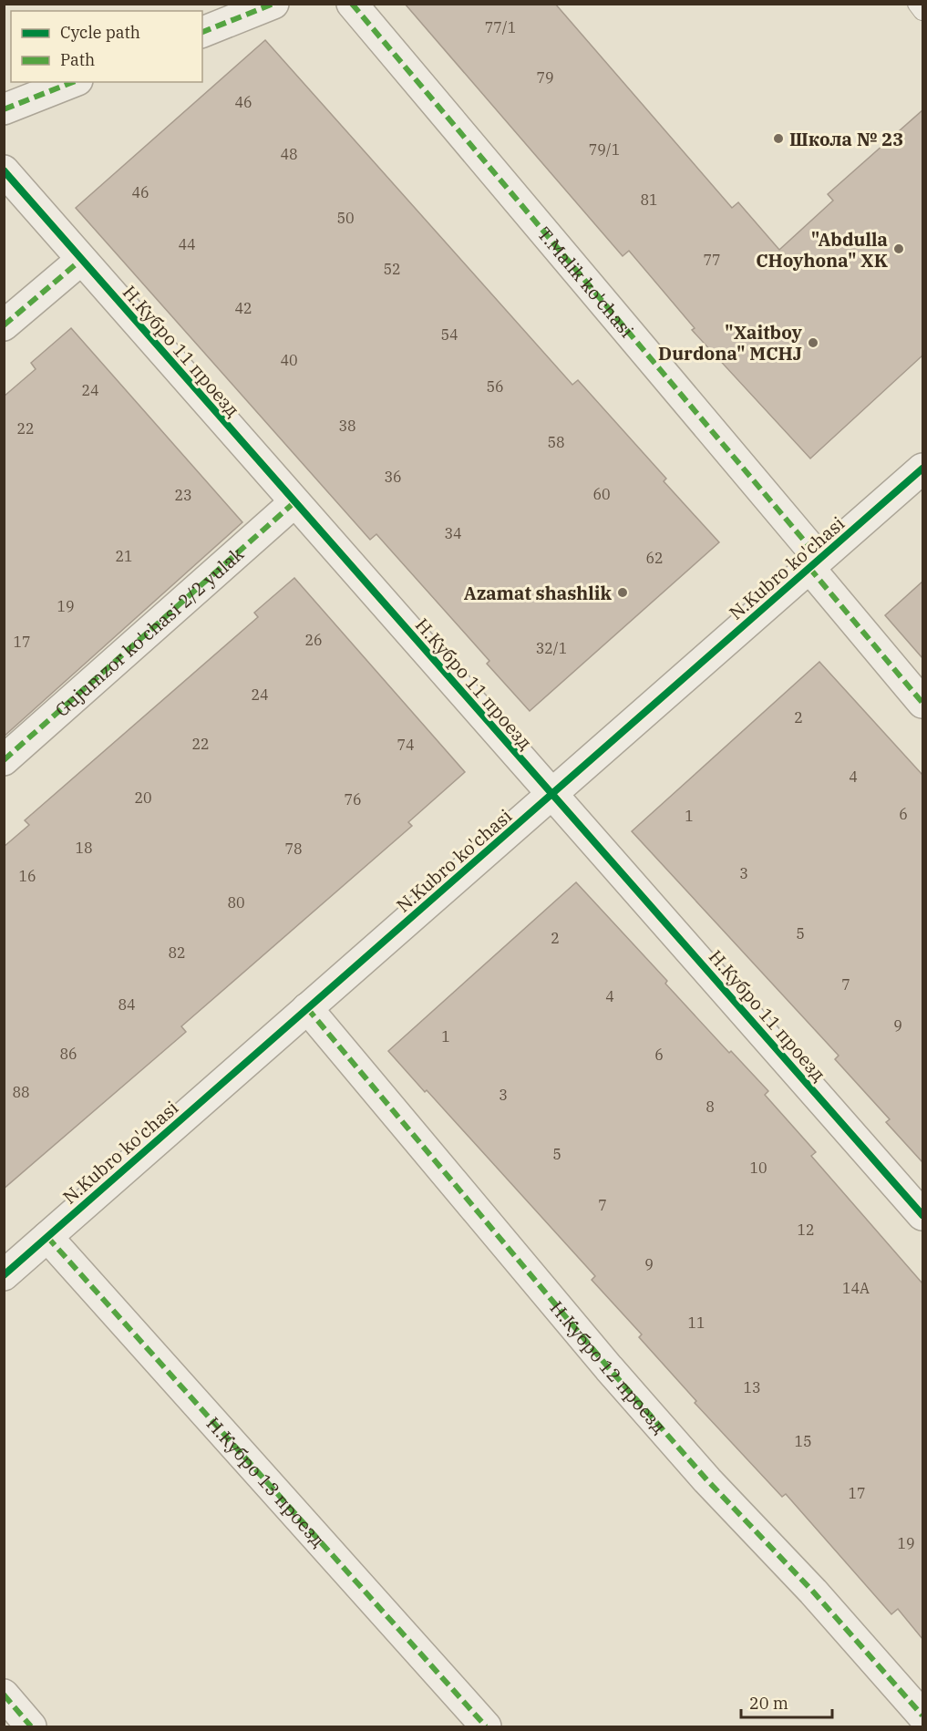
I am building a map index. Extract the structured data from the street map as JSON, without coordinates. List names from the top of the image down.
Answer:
{
  "streets": {
    "street": [
      "T.Malik ko'chasi",
      "Н.Кубро 11 проезд",
      "N.Kubro ko'chasi",
      "Gujumzor ko'chasi 2/2 yulak",
      "Н.Кубро 12 проезд",
      "Н.Кубро 13 проезд"
    ]
  },
  "crossings": [
    ["T.Malik ko'chasi", "N.Kubro ko'chasi"],
    ["Н.Кубро 11 проезд", "N.Kubro ko'chasi"],
    ["Н.Кубро 11 проезд", "Gujumzor ko'chasi 2/2 yulak"],
    ["N.Kubro ko'chasi", "Н.Кубро 12 проезд"],
    ["N.Kubro ko'chasi", "Н.Кубро 13 проезд"]
  ],
  "places": [
    "Школа № 23",
    "\"Abdulla CHoyhona\" XK",
    "\"Xaitboy Durdona\" MCHJ",
    "Azamat shashlik"
  ],
  "house_numbers": [
    "77/1",
    "79",
    "46",
    "79/1",
    "48",
    "46",
    "81",
    "50",
    "44",
    "77",
    "52",
    "42",
    "54",
    "40",
    "56",
    "24",
    "38",
    "22",
    "58",
    "36",
    "60",
    "23",
    "34",
    "21",
    "62",
    "19",
    "26",
    "17",
    "32/1",
    "24",
    "2",
    "22",
    "74",
    "4",
    "20",
    "76",
    "6",
    "1",
    "18",
    "78",
    "3",
    "16",
    "80",
    "5",
    "2",
    "82",
    "7",
    "4",
    "84",
    "9",
    "1",
    "86",
    "6",
    "88",
    "3",
    "8",
    "5",
    "10",
    "7",
    "12",
    "9",
    "14A",
    "11",
    "13",
    "15",
    "17",
    "19"
  ],
  "legend": ["Cycle path", "Path"],
  "scale_bar": "20 m"
}
